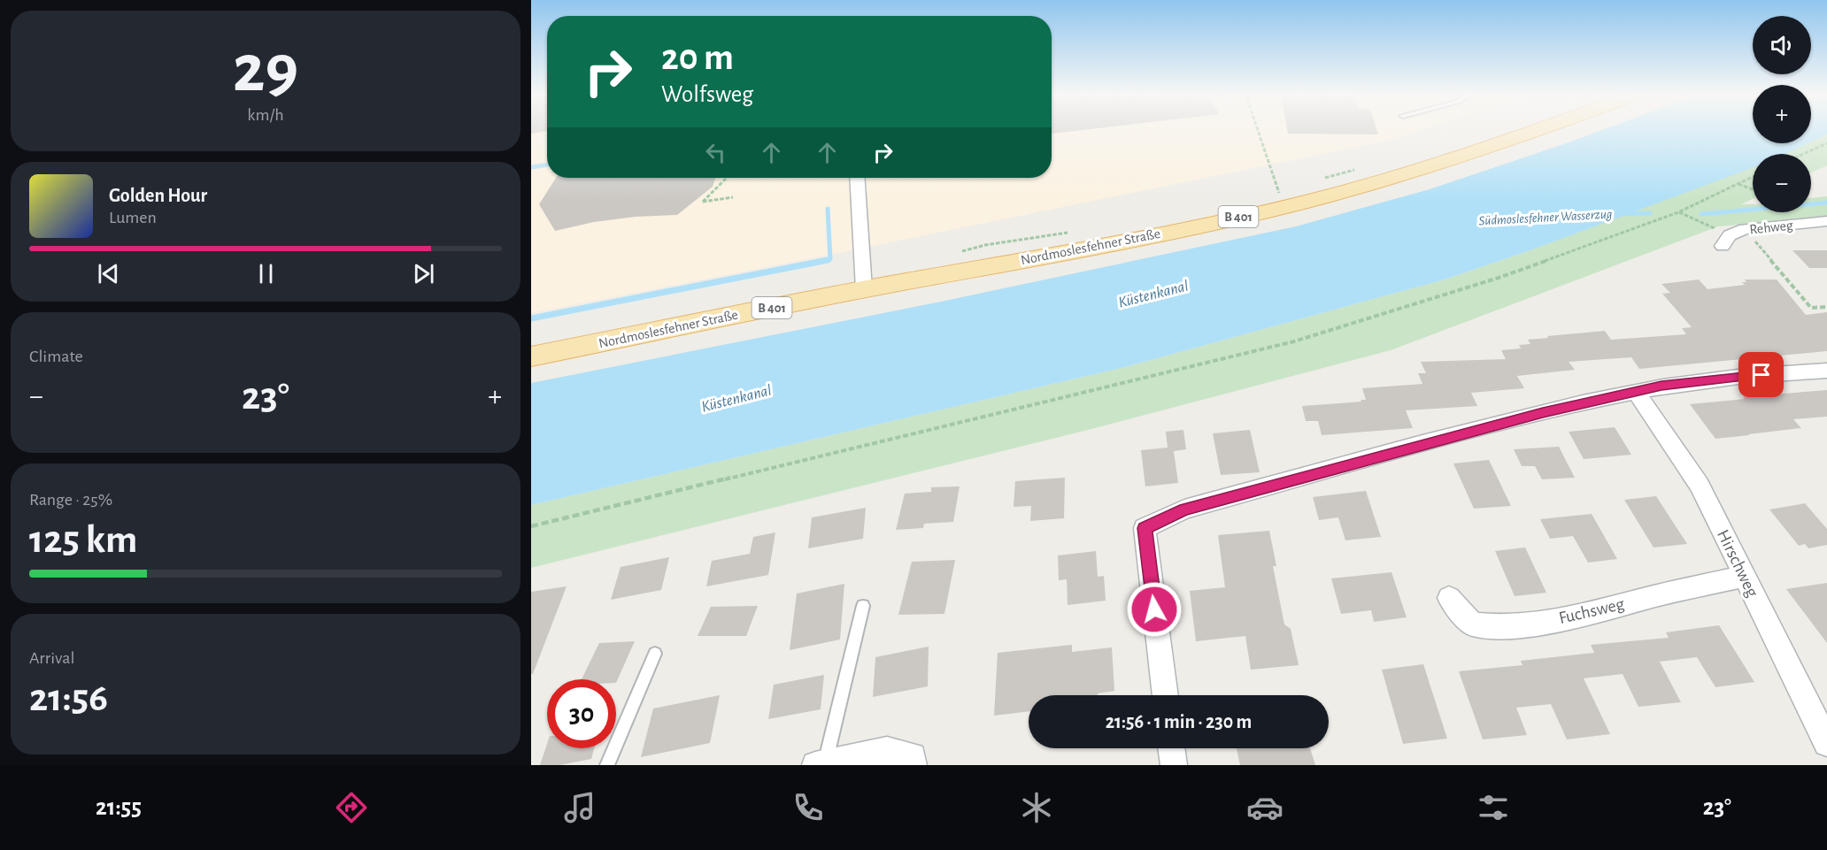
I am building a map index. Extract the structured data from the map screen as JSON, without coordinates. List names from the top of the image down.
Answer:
{
  "streets": {
    "main road": ["B 401", "Nordmoslesfehner Straße"],
    "street": ["Rehweg", "Hirschweg", "Fuchsweg"]
  },
  "crossings": [
    ["Hirschweg", "Fuchsweg"]
  ],
  "water": ["Südmoslesfehner Wasserzug", "Küstenkanal"],
  "page": {
    "tile": [
      ["29", "km/h"],
      "Climate",
      ["Range · 25%", "125 km"],
      ["Arrival", "21:56"]
    ],
    "map_buttons": ["+", "−"],
    "turn": ["20 m", "Wolfsweg"],
    "song": ["Golden Hour", "Lumen"],
    "heat": ["−", "23°", "+"],
    "limit": "30",
    "trip": "21:56 · 1 min · 230 m",
    "tabs": ["21:55", "23°"]
  }
}
